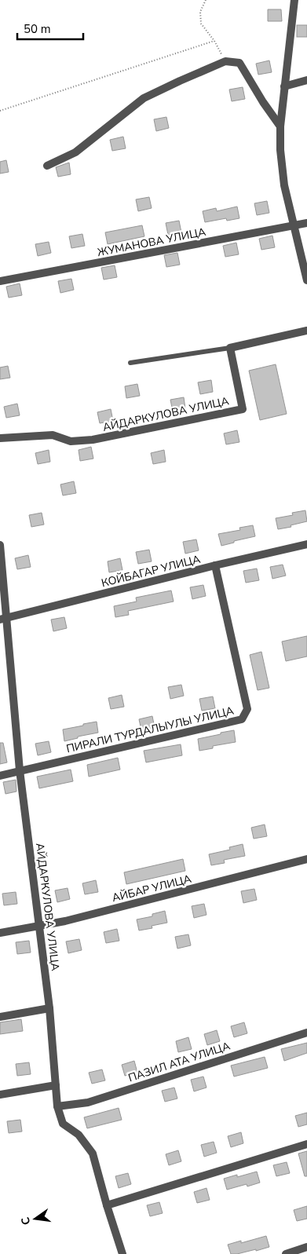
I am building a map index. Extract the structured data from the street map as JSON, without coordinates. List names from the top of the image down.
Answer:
{
  "streets": {
    "street": [
      "ЖУМАНОВА УЛИЦА",
      "АЙДАРКУЛОВА УЛИЦА",
      "КОЙБАГАР УЛИЦА",
      "ПИРАЛИ ТУРДАЛЫУЛЫ УЛИЦА",
      "АЙБАР УЛИЦА",
      "ПАЗИЛ АТА УЛИЦА"
    ]
  },
  "crossings": [
    ["АЙДАРКУЛОВА УЛИЦА", "КОЙБАГАР УЛИЦА"],
    ["АЙДАРКУЛОВА УЛИЦА", "ПИРАЛИ ТУРДАЛЫУЛЫ УЛИЦА"],
    ["АЙДАРКУЛОВА УЛИЦА", "АЙБАР УЛИЦА"],
    ["АЙДАРКУЛОВА УЛИЦА", "ПАЗИЛ АТА УЛИЦА"],
    ["КОЙБАГАР УЛИЦА", "ПИРАЛИ ТУРДАЛЫУЛЫ УЛИЦА"]
  ],
  "scale_bar": "50 m",
  "north": "left"
}
